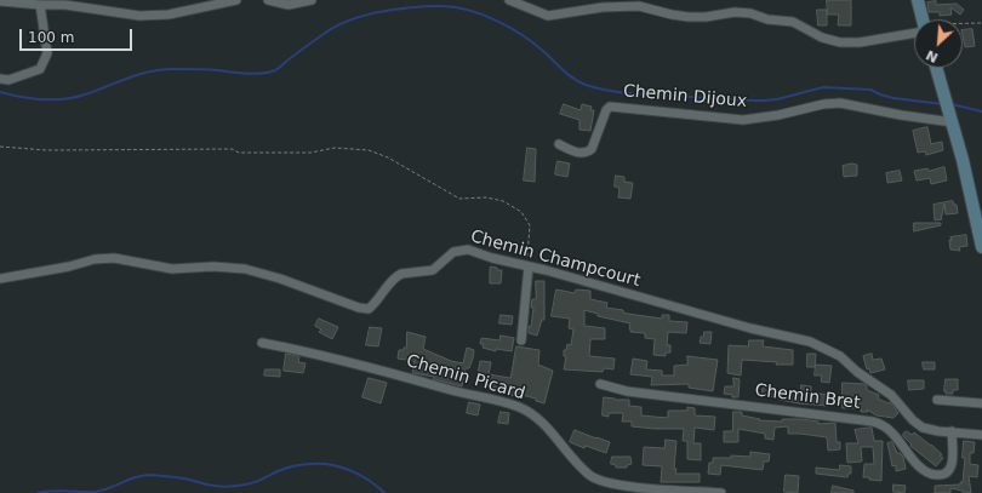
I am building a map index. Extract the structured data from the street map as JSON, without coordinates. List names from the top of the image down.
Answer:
{
  "streets": {
    "street": [
      "Chemin Dijoux",
      "Chemin Champcourt",
      "Chemin Picard",
      "Chemin Bret"
    ]
  },
  "crossings": [
    ["Chemin Champcourt", "Chemin Bret"]
  ],
  "scale_bar": "100 m",
  "north": "bottom left"
}
